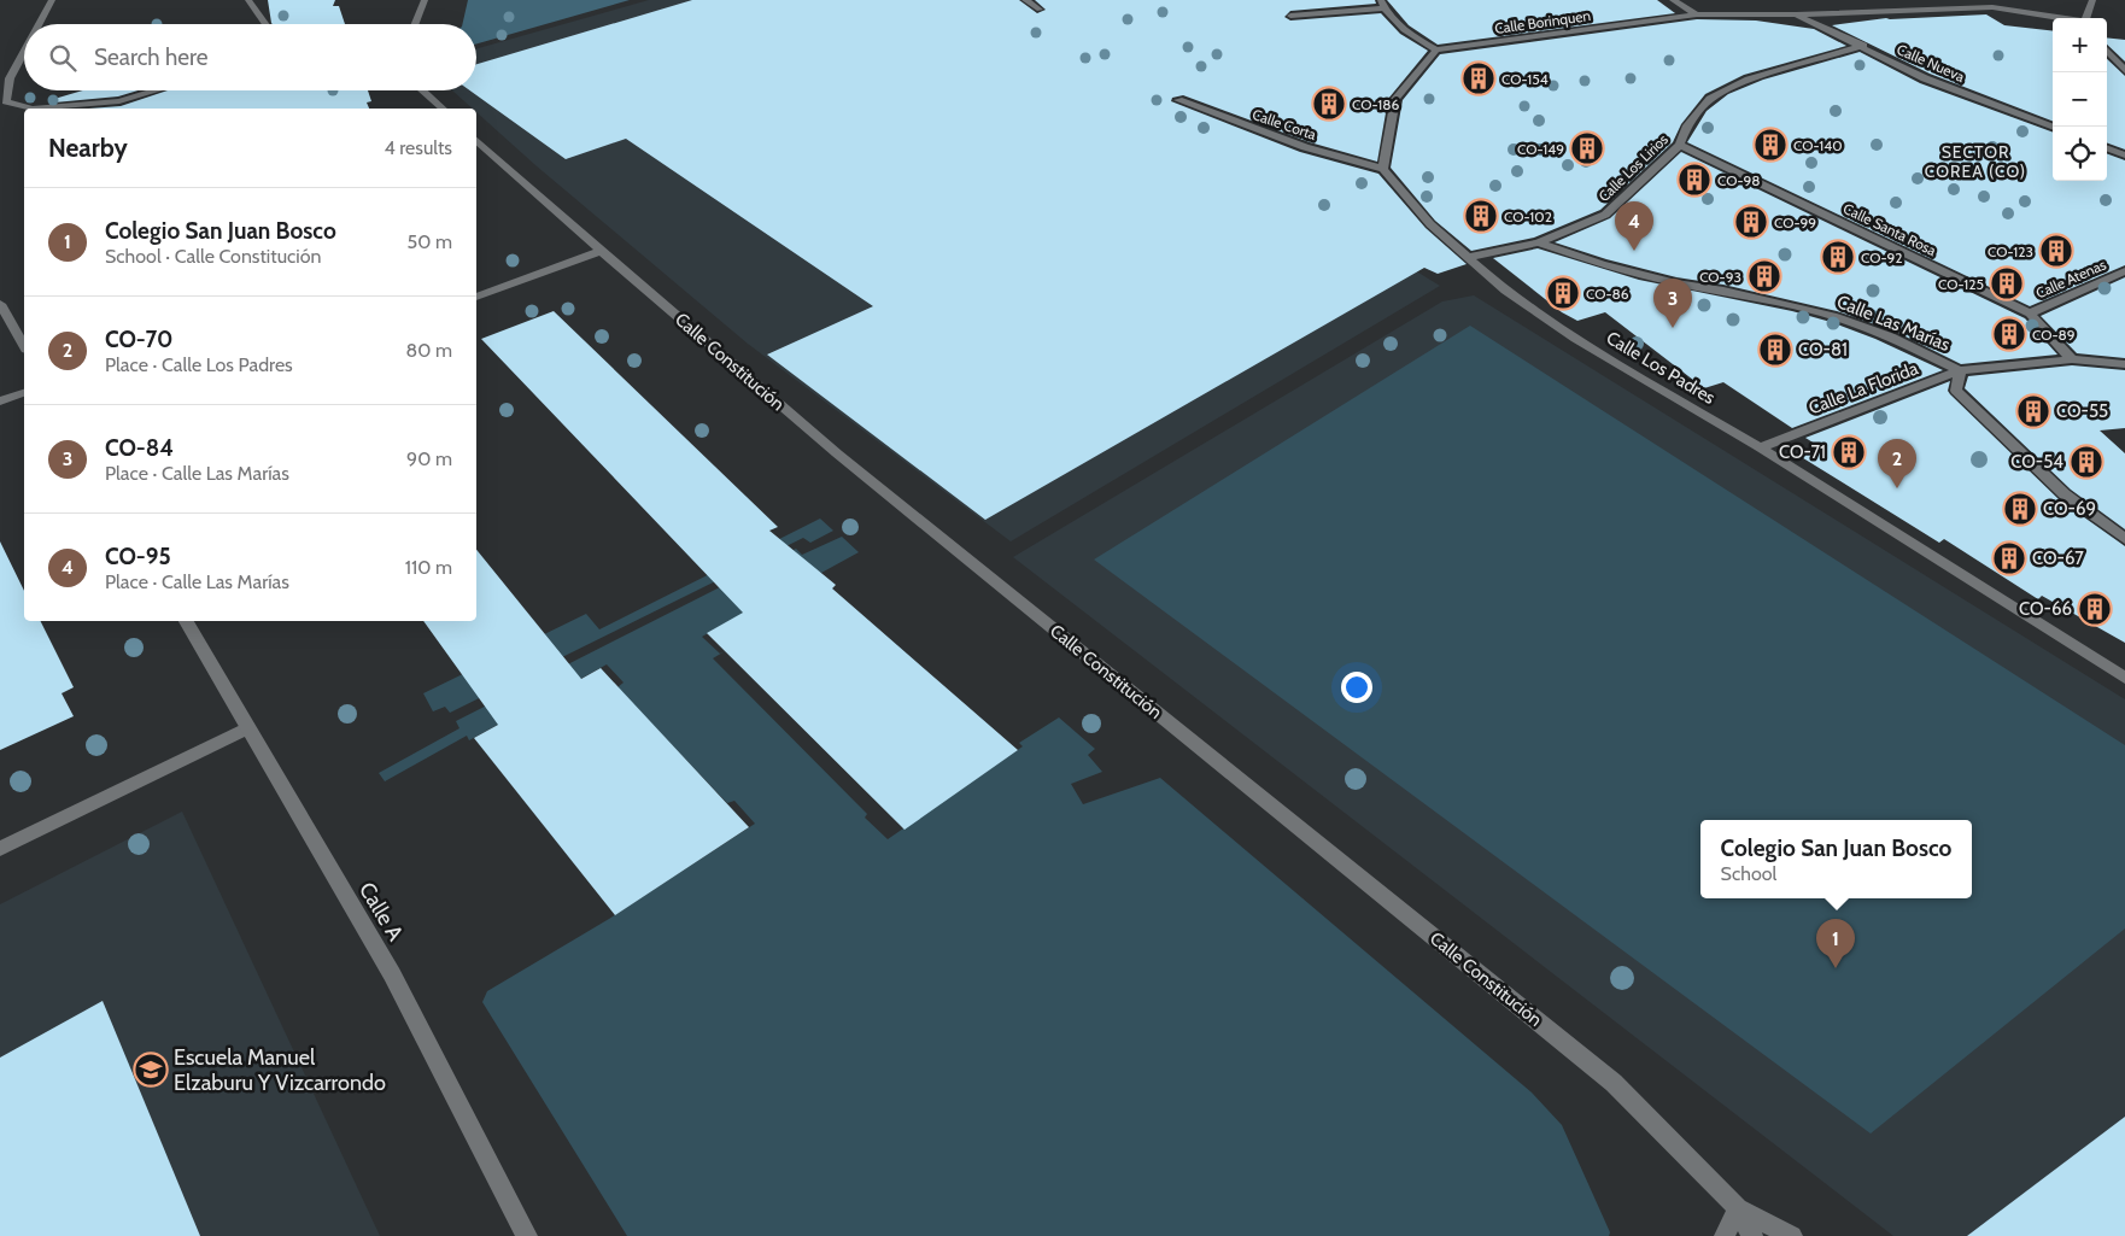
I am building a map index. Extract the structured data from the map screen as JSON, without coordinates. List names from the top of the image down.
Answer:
{
  "streets": {
    "street": [
      "Calle Borinquen",
      "Calle Nueva",
      "Calle Corta",
      "Calle Los Lirios",
      "Calle Santa Rosa",
      "Calle Atenas",
      "Calle Las Marías",
      "Calle Constitución",
      "Calle Los Padres",
      "Calle La Florida",
      "Calle A"
    ]
  },
  "crossings": [
    ["Calle Borinquen", "Calle Nueva"],
    ["Calle Nueva", "Calle Los Lirios"],
    ["Calle Corta", "Calle Los Padres"],
    ["Calle Los Lirios", "Calle Santa Rosa"],
    ["Calle Los Lirios", "Calle Las Marías"],
    ["Calle Los Lirios", "Calle Los Padres"],
    ["Calle Santa Rosa", "Calle Atenas"],
    ["Calle Santa Rosa", "Calle La Florida"],
    ["Calle Las Marías", "Calle La Florida"],
    ["Calle Los Padres", "Calle La Florida"]
  ],
  "districts": ["SECTOR COREA (CO)"],
  "places": {
    "building": [
      "CO-154",
      "CO-186",
      "CO-140",
      "CO-149",
      "CO-98",
      "CO-102",
      "CO-99",
      "CO-123",
      "CO-92",
      "CO-93",
      "CO-125",
      "CO-86",
      "CO-89",
      "CO-81",
      "CO-55",
      "CO-71",
      "CO-54",
      "CO-69",
      "CO-67",
      "CO-66"
    ],
    "school or university": ["Escuela Manuel Elzaburu Y Vizcarrondo"]
  },
  "page": {
    "map_buttons": ["+", "−"],
    "search": "Search here",
    "heading": ["Nearby", "4 results"],
    "list": [
      {
        "mark": "1",
        "name": "Colegio San Juan Bosco",
        "note": "School · Calle Constitución",
        "value": "50 m"
      },
      {
        "mark": "2",
        "name": "CO-70",
        "note": "Place · Calle Los Padres",
        "value": "80 m"
      },
      {
        "mark": "3",
        "name": "CO-84",
        "note": "Place · Calle Las Marías",
        "value": "90 m"
      },
      {
        "mark": "4",
        "name": "CO-95",
        "note": "Place · Calle Las Marías",
        "value": "110 m"
      }
    ],
    "pins": [
      "4",
      "3",
      "2",
      "1"
    ],
    "popup": ["Colegio San Juan Bosco", "School"]
  }
}
